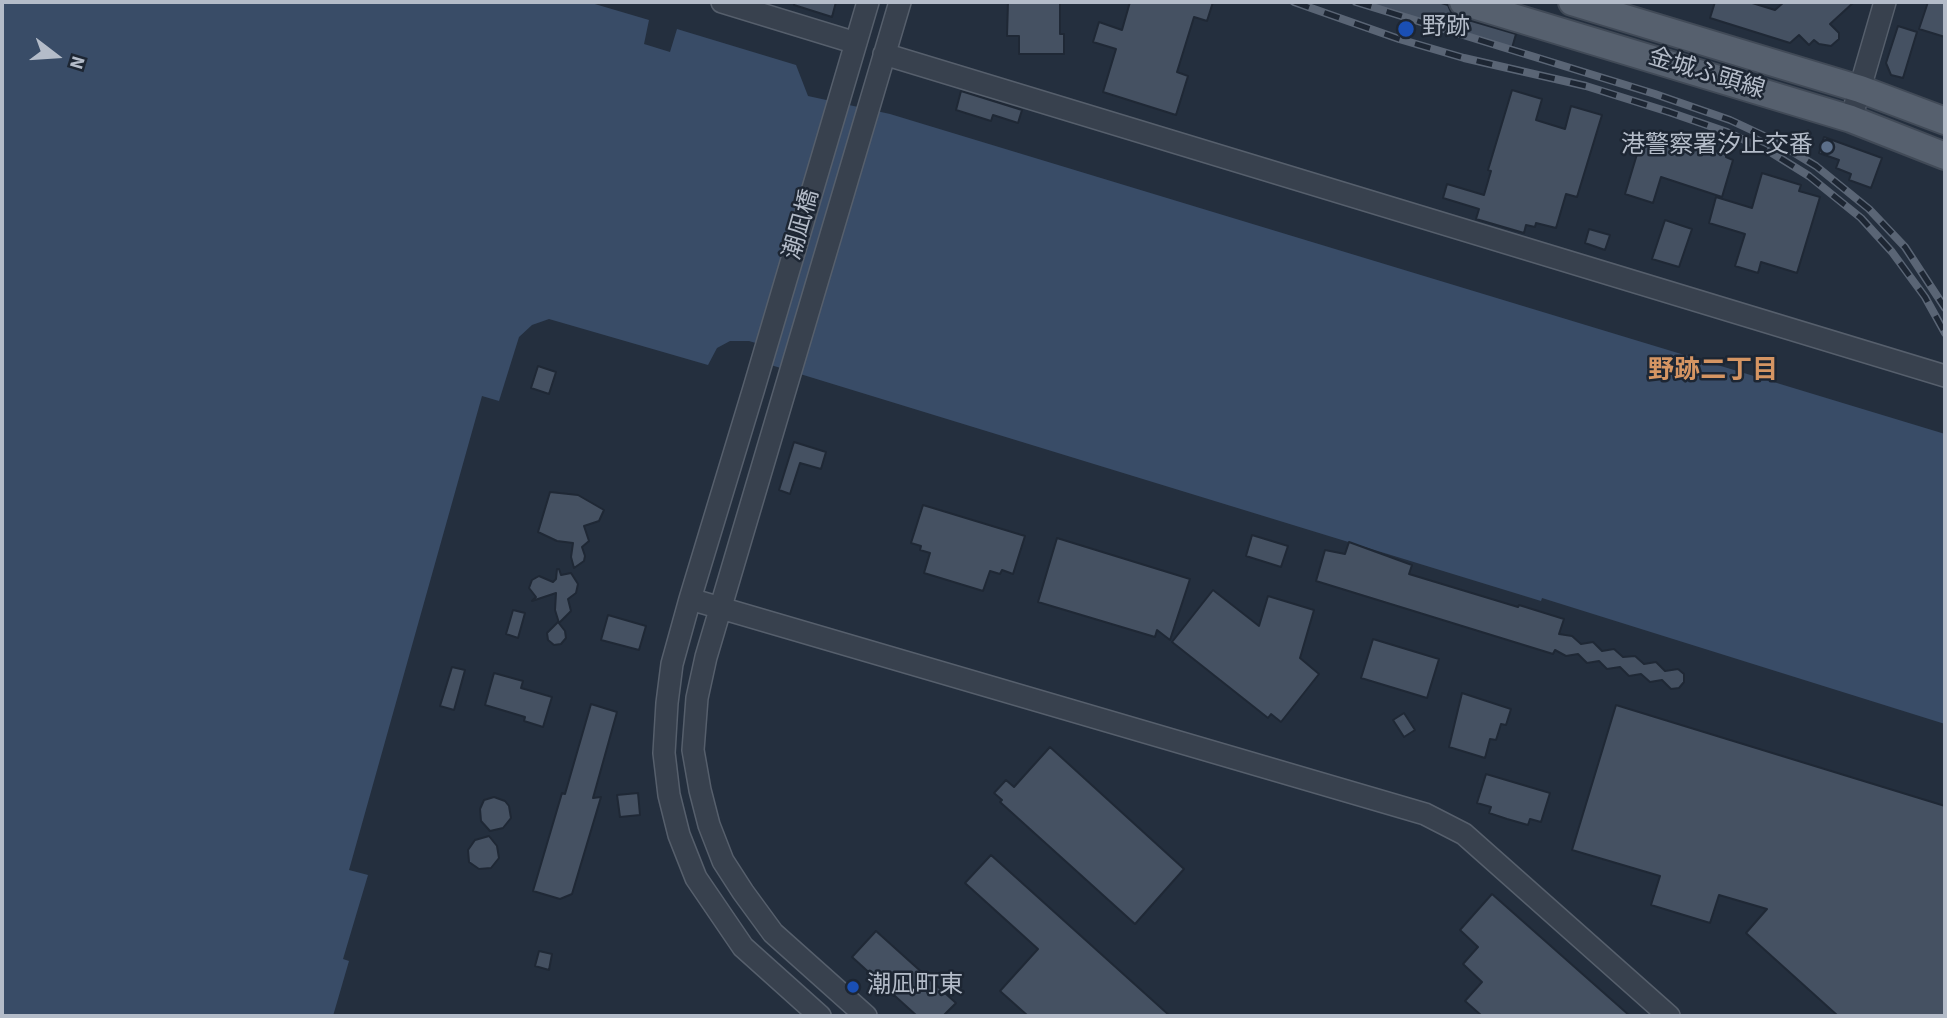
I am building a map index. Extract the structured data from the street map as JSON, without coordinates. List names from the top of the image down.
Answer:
{
  "streets": {
    "main road": ["金城ふ頭線"],
    "street": ["潮凪橋"]
  },
  "districts": ["野跡二丁目"],
  "places": ["野跡", "港警察署汐止交番", "潮凪町東"],
  "north": "right"
}
